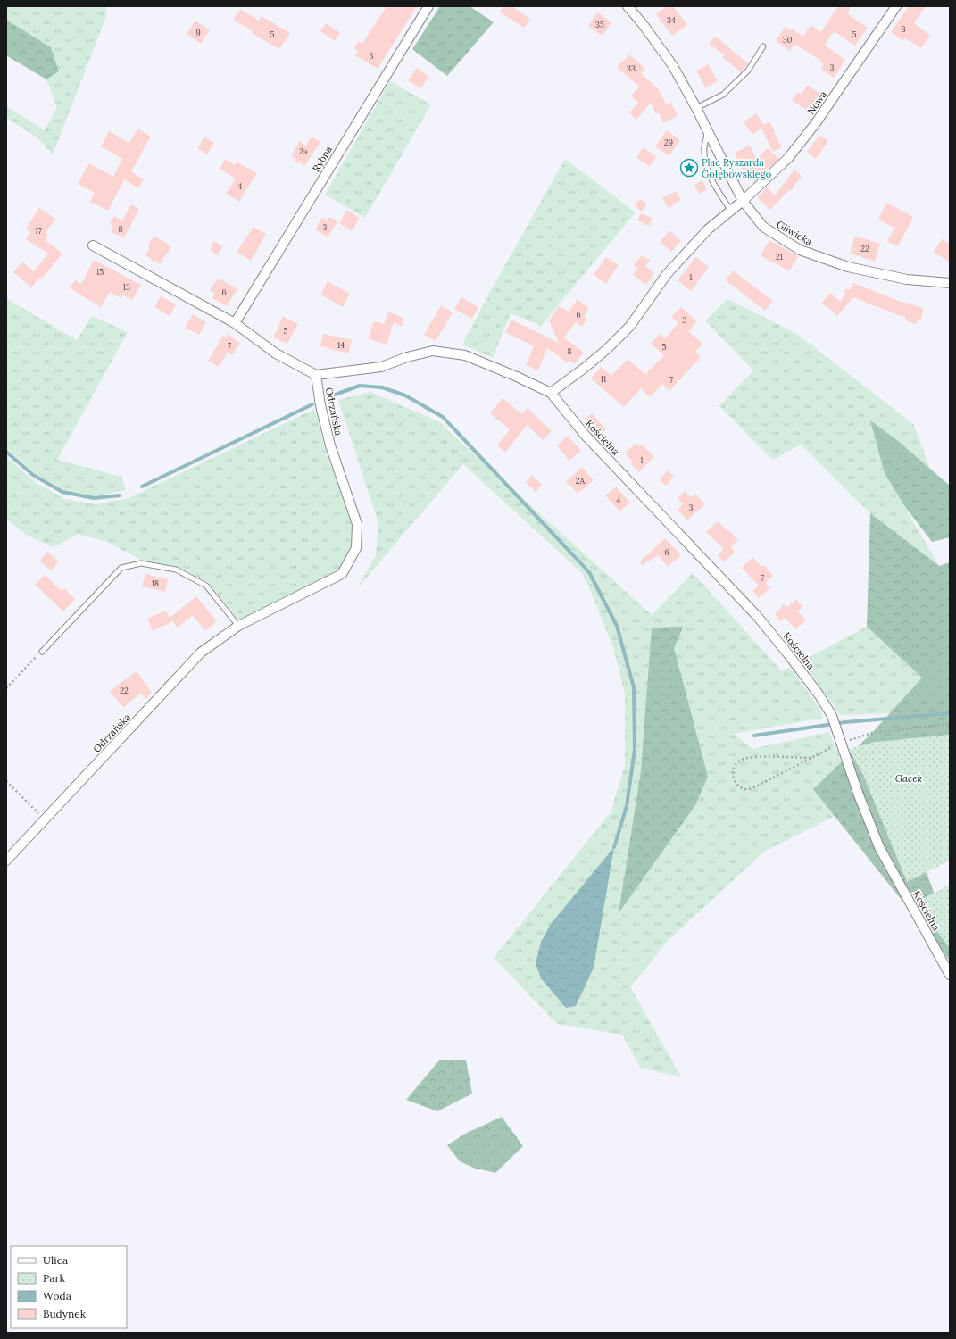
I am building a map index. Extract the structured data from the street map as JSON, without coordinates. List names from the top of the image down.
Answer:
{
  "streets": {
    "street": [
      "Nowa",
      "Rybna",
      "Gliwicka",
      "Odrzańska",
      "Kościelna"
    ]
  },
  "crossings": [
    ["Nowa", "Gliwicka"],
    ["Nowa", "Odrzańska"],
    ["Nowa", "Kościelna"],
    ["Odrzańska", "Kościelna"]
  ],
  "parks": ["Gacek"],
  "places": {
    "place": ["Plac Ryszarda Gołębowskiego"]
  },
  "house_numbers": [
    "34",
    "35",
    "8",
    "9",
    "5",
    "5",
    "30",
    "3",
    "3",
    "33",
    "29",
    "2a",
    "4",
    "3",
    "8",
    "17",
    "22",
    "21",
    "15",
    "1",
    "13",
    "6",
    "6",
    "3",
    "5",
    "14",
    "7",
    "5",
    "8",
    "11",
    "7",
    "1",
    "2A",
    "4",
    "3",
    "6",
    "7",
    "18",
    "22"
  ],
  "legend": [
    "Ulica",
    "Park",
    "Woda",
    "Budynek"
  ]
}
